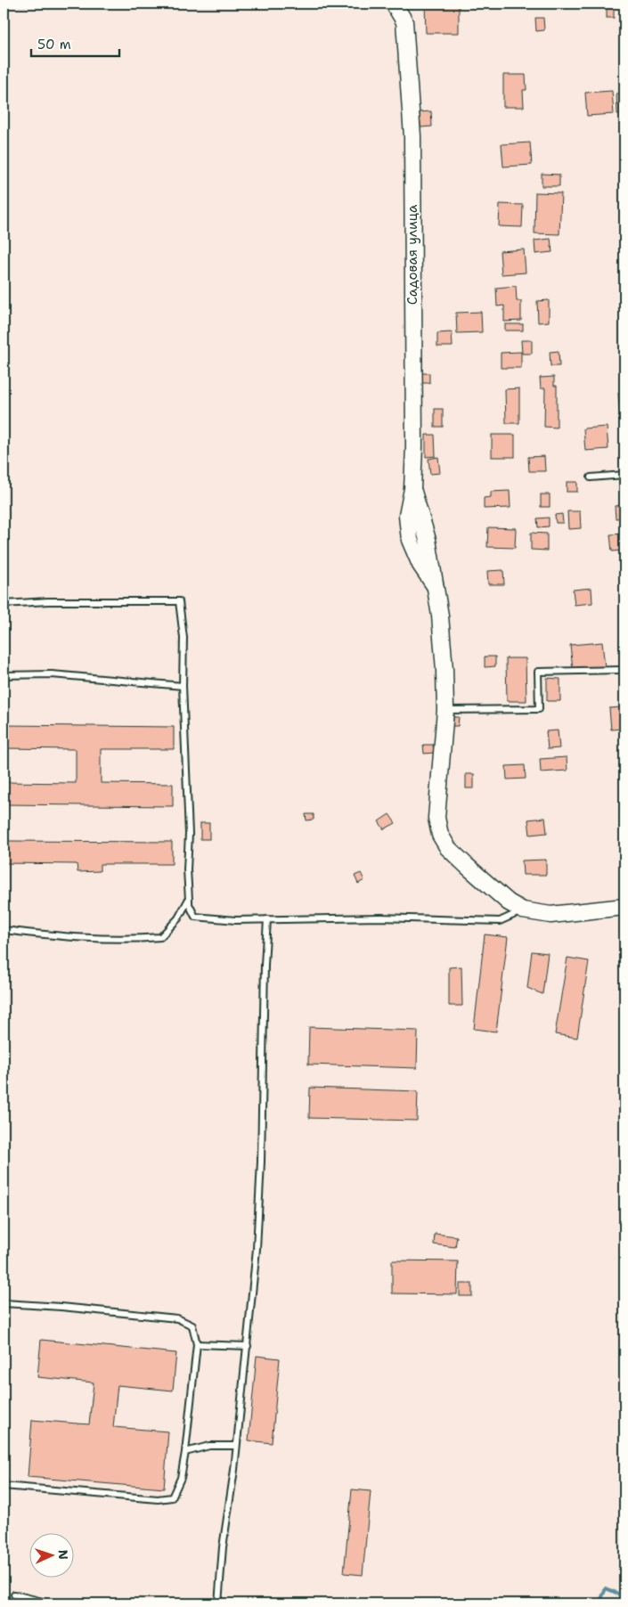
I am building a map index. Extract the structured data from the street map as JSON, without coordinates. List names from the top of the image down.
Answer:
{
  "streets": {
    "street": ["Садовая улица"]
  },
  "scale_bar": "50 m",
  "north": "right"
}
